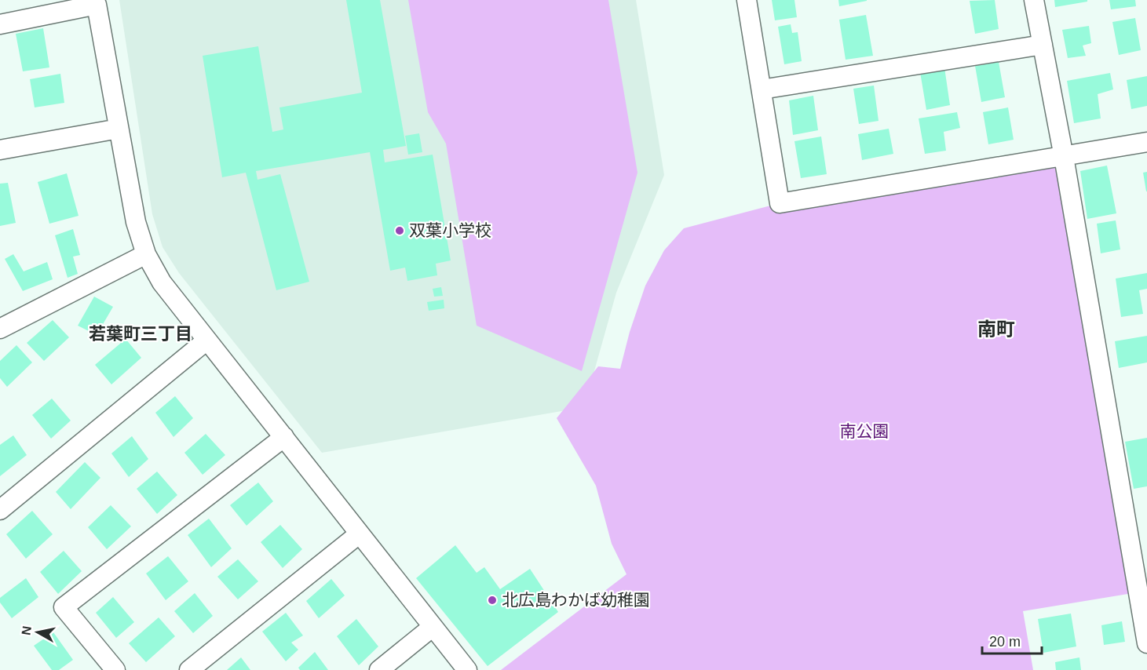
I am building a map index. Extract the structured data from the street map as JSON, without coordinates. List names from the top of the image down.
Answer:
{
  "districts": ["南町", "若葉町三丁目"],
  "parks": ["南公園"],
  "places": ["双葉小学校", "北広島わかば幼稚園"],
  "scale_bar": "20 m",
  "north": "left"
}
